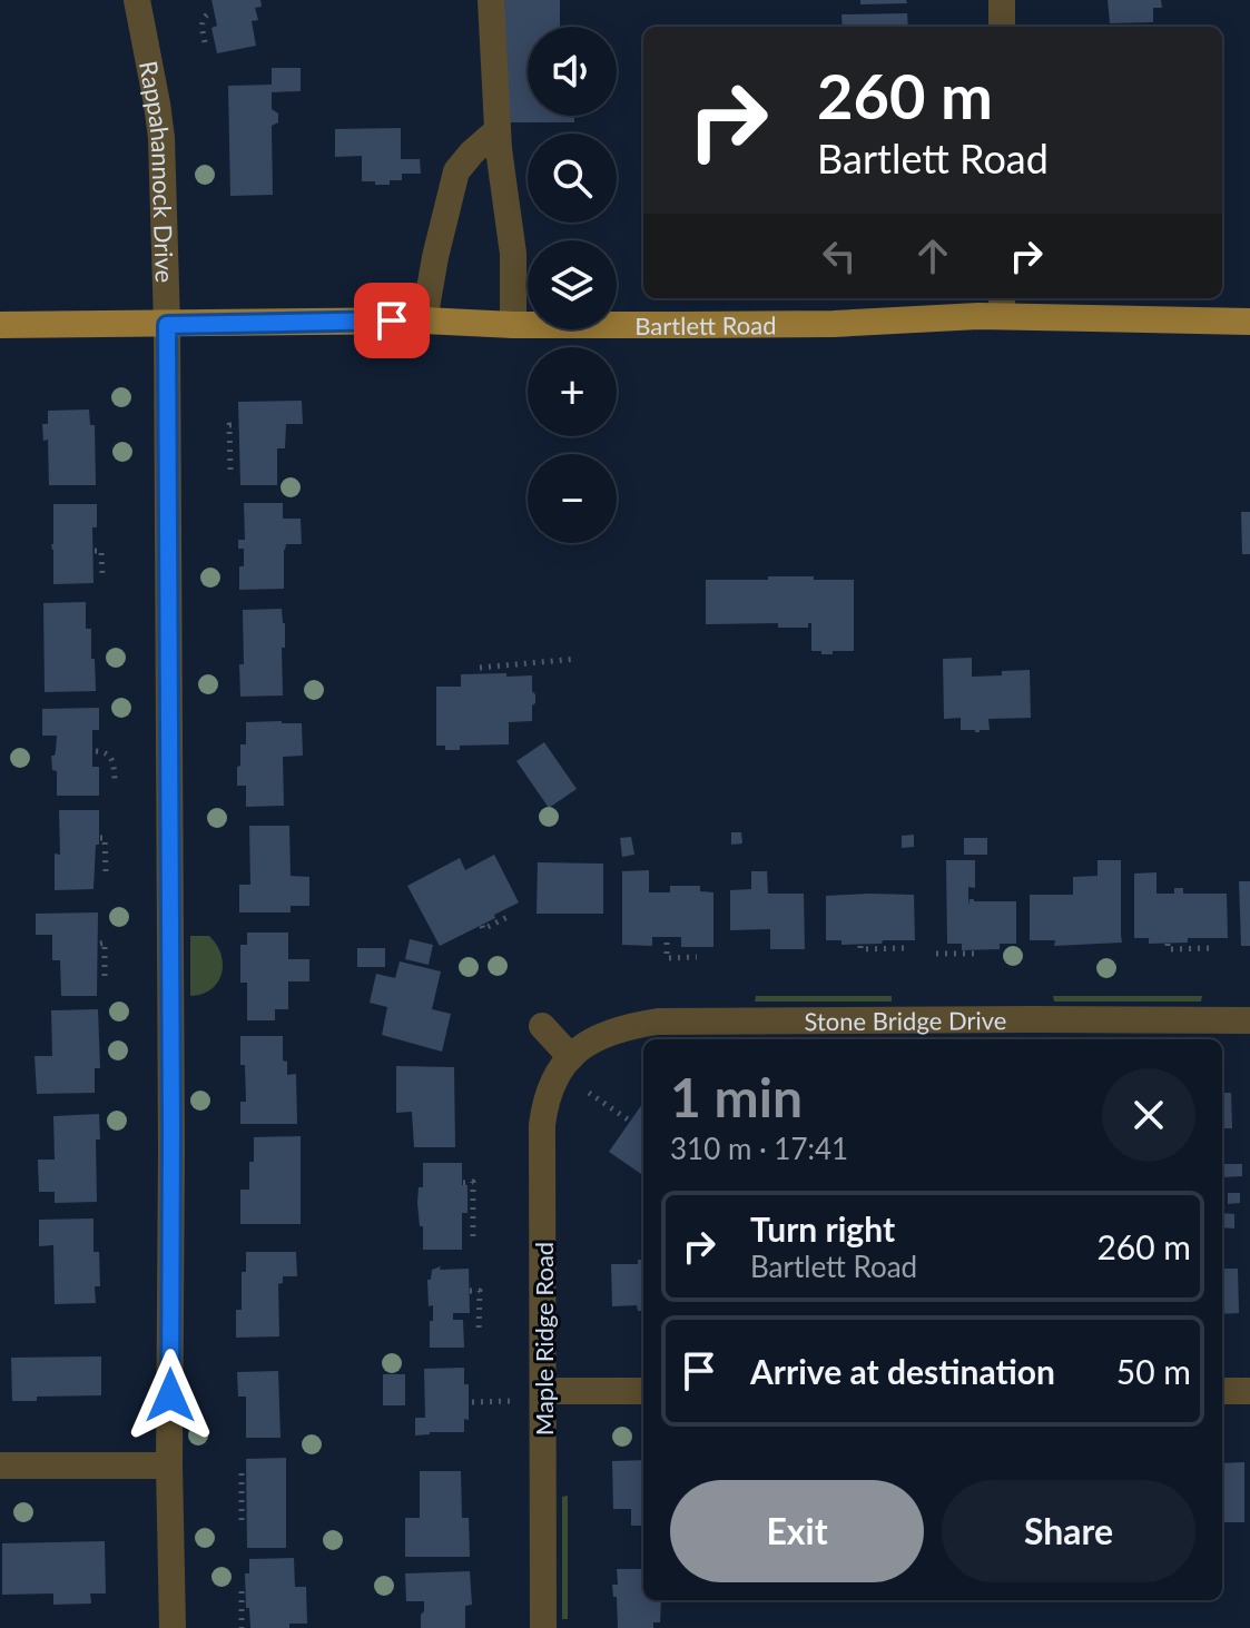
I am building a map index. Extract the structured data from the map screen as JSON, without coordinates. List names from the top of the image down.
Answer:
{
  "streets": {
    "main road": ["Bartlett Road"],
    "street": ["Rappahannock Drive", "Stone Bridge Drive", "Maple Ridge Road"]
  },
  "crossings": [
    ["Rappahannock Drive", "Bartlett Road"],
    ["Stone Bridge Drive", "Maple Ridge Road"]
  ],
  "page": {
    "map_buttons": ["+", "−"],
    "turn": ["260 m", "Bartlett Road"],
    "heading": ["1 min", "310 m · 17:41"],
    "list": [
      {
        "name": "Turn right",
        "note": "Bartlett Road",
        "value": "260 m"
      },
      {
        "name": "Arrive at destination",
        "value": "50 m"
      }
    ],
    "buttons": ["Exit", "Share"]
  }
}
